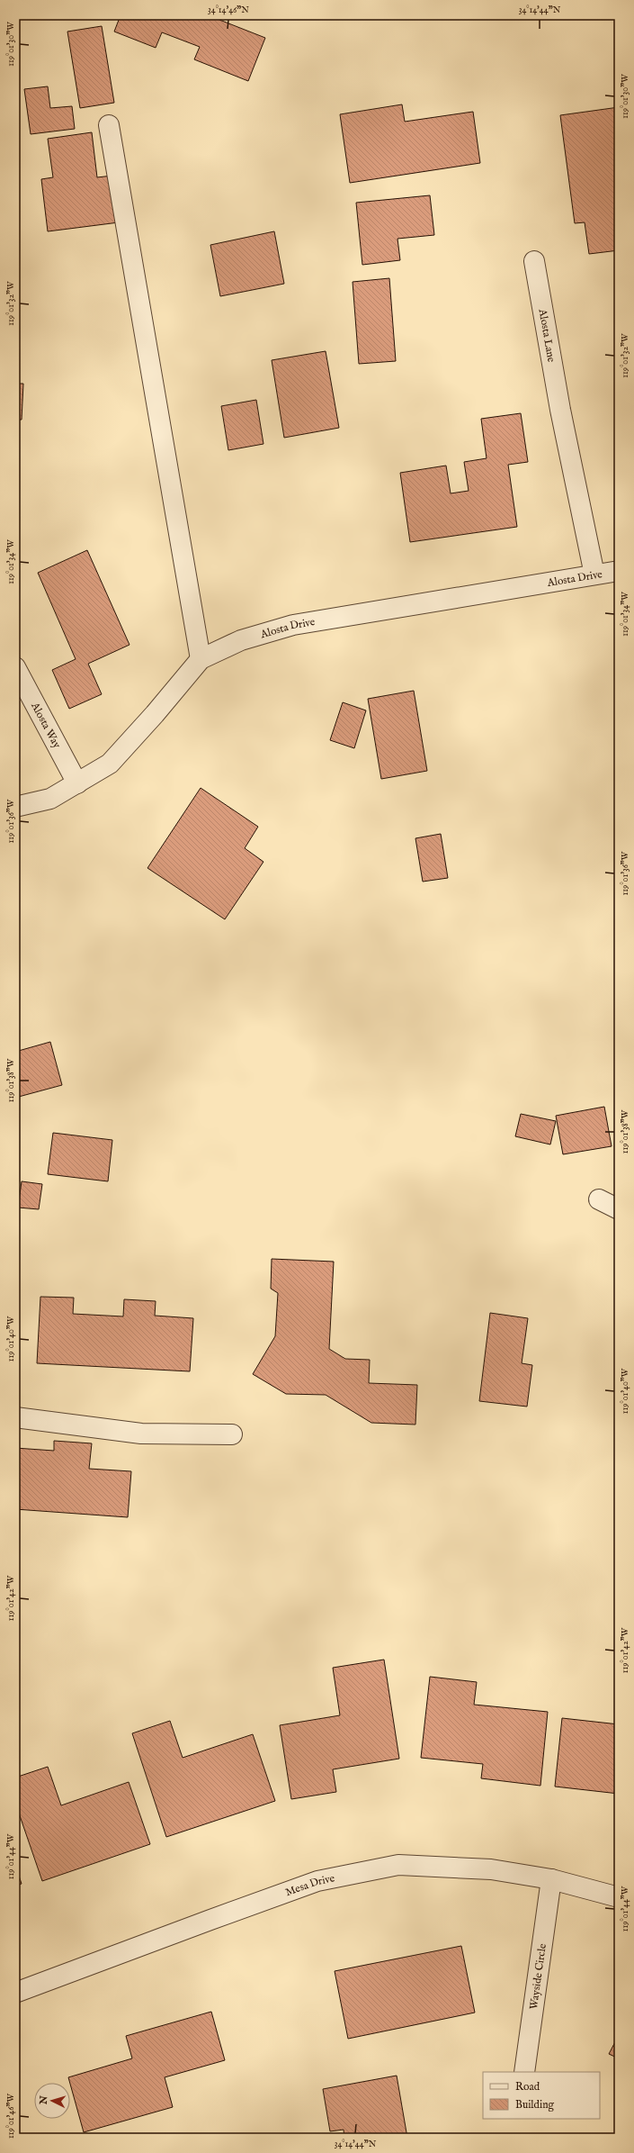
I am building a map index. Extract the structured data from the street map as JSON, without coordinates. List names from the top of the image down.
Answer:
{
  "streets": {
    "street": [
      "Alosta Lane",
      "Alosta Drive",
      "Alosta Way",
      "Mesa Drive",
      "Wayside Circle"
    ]
  },
  "crossings": [
    ["Alosta Lane", "Alosta Drive"],
    ["Alosta Drive", "Alosta Way"],
    ["Mesa Drive", "Wayside Circle"]
  ],
  "legend": ["Road", "Building"],
  "north": "left",
  "coordinates": [
    "34°14'46\"N",
    "34°14'44\"N",
    "119°01'30\"W",
    "119°01'32\"W",
    "119°01'34\"W",
    "119°01'36\"W",
    "119°01'38\"W",
    "119°01'40\"W",
    "119°01'42\"W",
    "119°01'44\"W",
    "119°01'46\"W"
  ]
}
